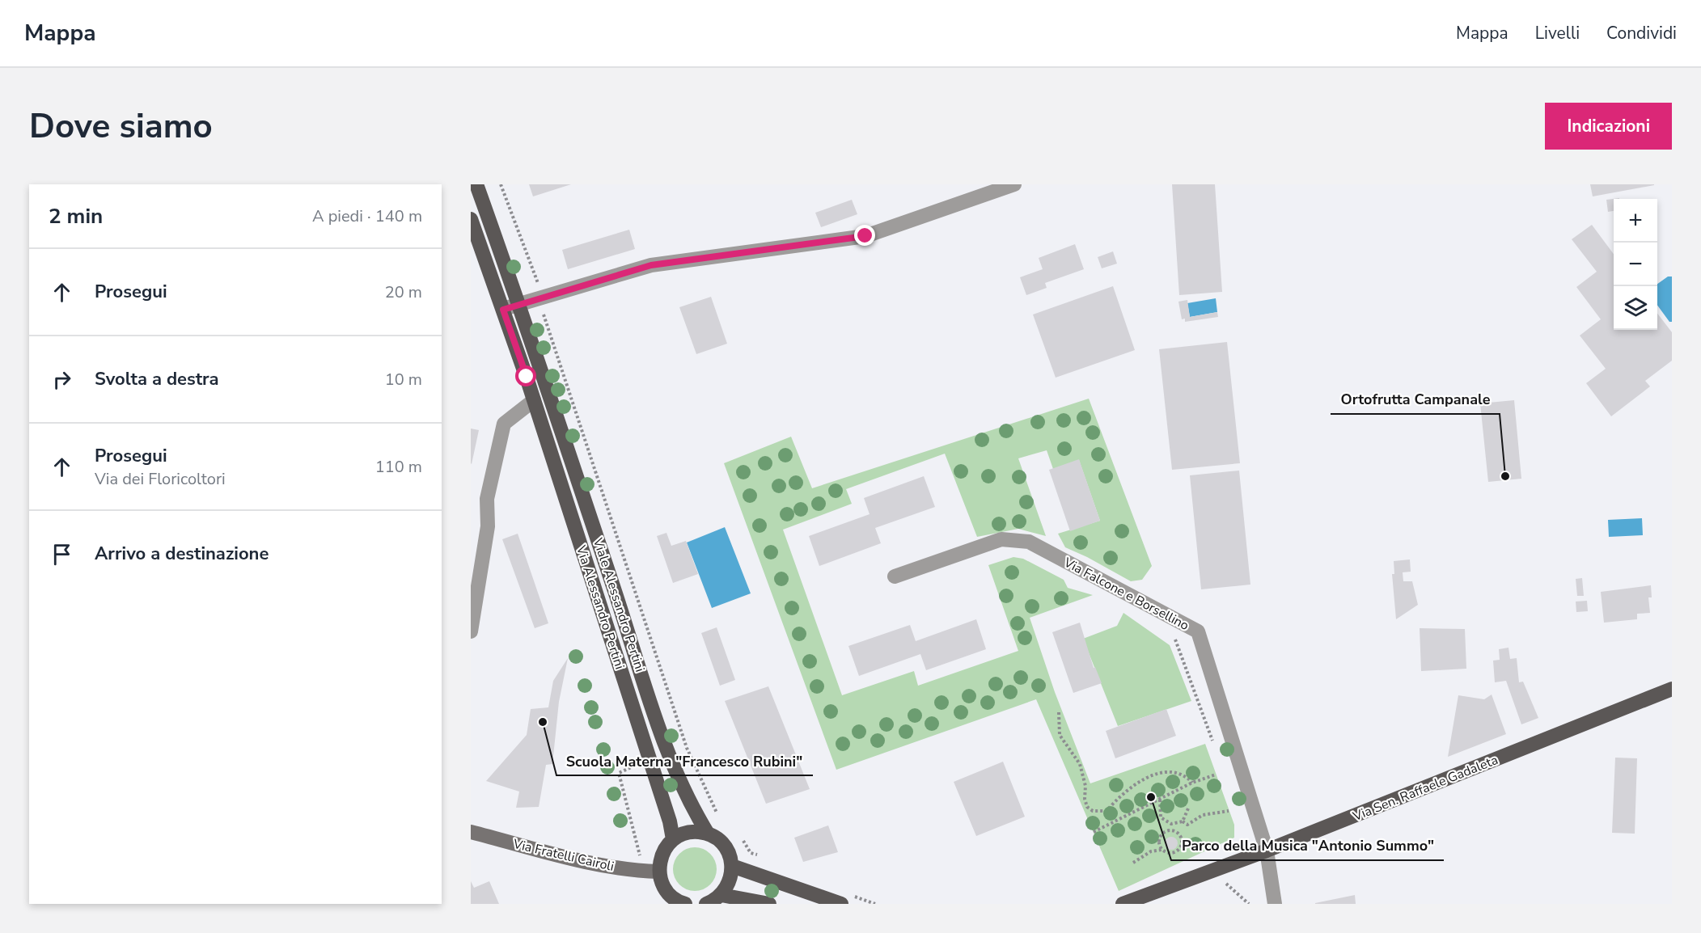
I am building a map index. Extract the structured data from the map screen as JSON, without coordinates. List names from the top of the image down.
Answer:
{
  "streets": {
    "main road": ["Viale Alessandro Pertini", "Via Alessandro Pertini", "Via Sen. Raffaele Gadaleta"],
    "street": ["Via Falcone e Borsellino", "Via Fratelli Cairoli"]
  },
  "crossings": [
    ["Via Falcone e Borsellino", "Via Sen. Raffaele Gadaleta"]
  ],
  "places": ["Ortofrutta Campanale", "Scuola Materna \"Francesco Rubini\"", "Parco della Musica \"Antonio Summo\""],
  "page": {
    "header": "Mappa",
    "nav": ["Mappa", "Livelli", "Condividi"],
    "buttons": "Indicazioni",
    "title": "Dove siamo",
    "heading": ["2 min", "A piedi · 140 m"],
    "map_buttons": ["+", "−"],
    "list": [
      ["Prosegui", "20 m"],
      ["Svolta a destra", "10 m"],
      ["Prosegui", "Via dei Floricoltori", "110 m"],
      "Arrivo a destinazione"
    ]
  }
}
